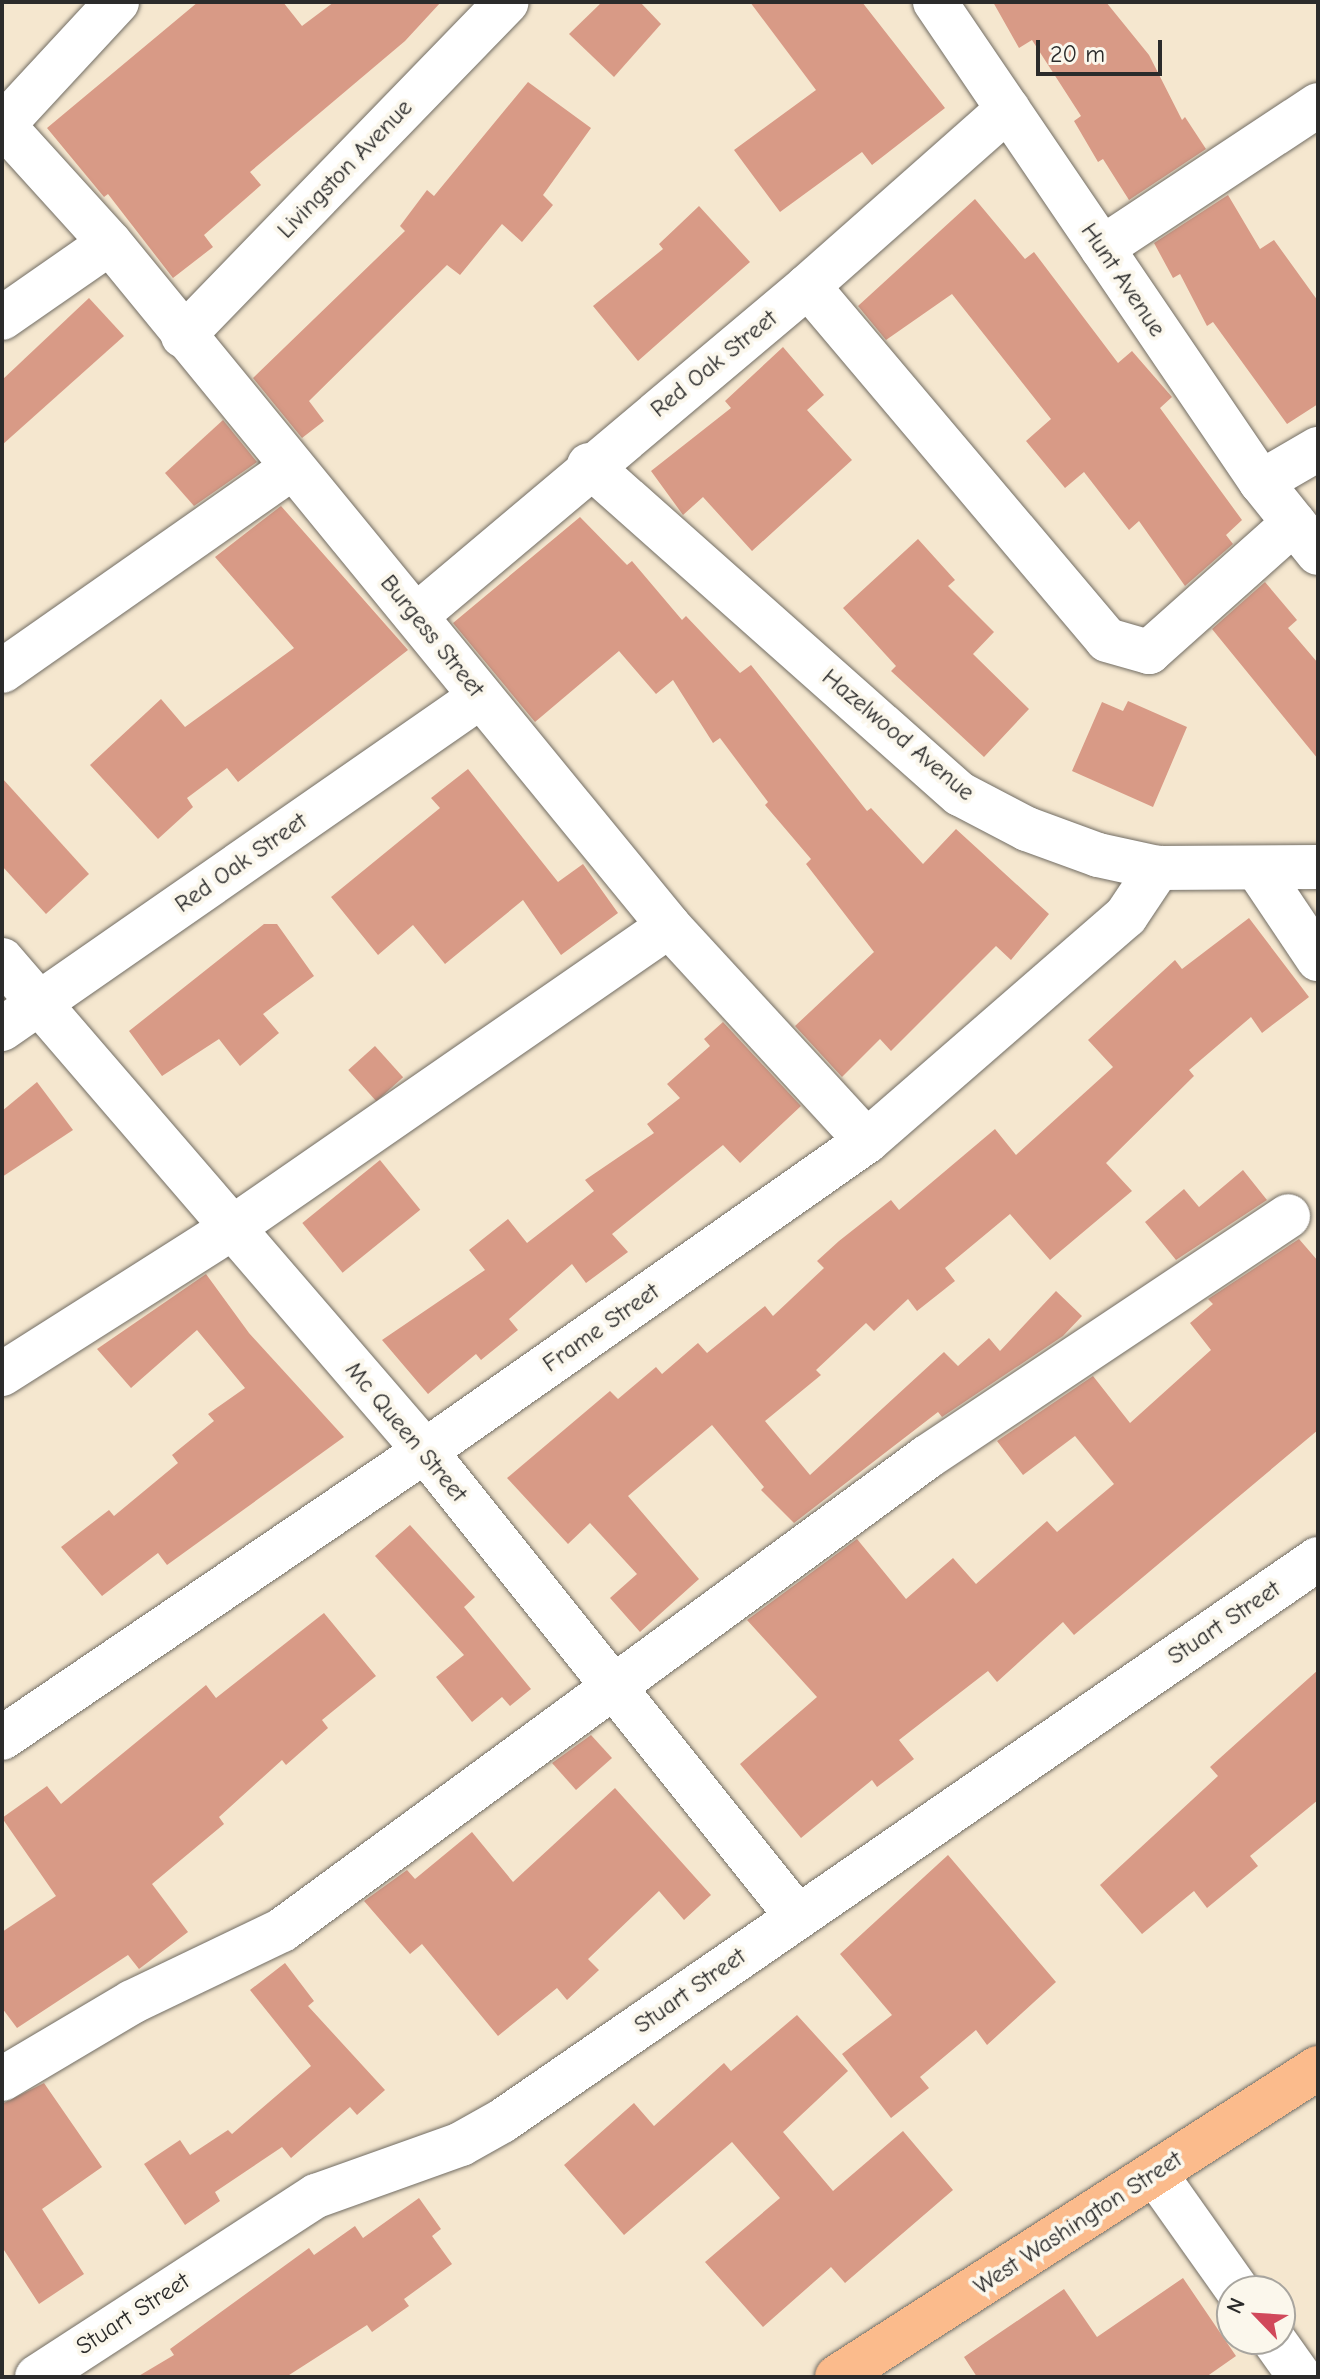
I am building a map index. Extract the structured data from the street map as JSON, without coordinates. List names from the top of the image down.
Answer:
{
  "streets": {
    "main road": ["West Washington Street"],
    "street": [
      "Livingston Avenue",
      "Hunt Avenue",
      "Red Oak Street",
      "Burgess Street",
      "Hazelwood Avenue",
      "Frame Street",
      "Mc Queen Street",
      "Stuart Street"
    ]
  },
  "crossings": [
    ["Livingston Avenue", "Burgess Street"],
    ["Hunt Avenue", "Red Oak Street"],
    ["Red Oak Street", "Burgess Street"],
    ["Red Oak Street", "Hazelwood Avenue"],
    ["Red Oak Street", "Mc Queen Street"],
    ["Burgess Street", "Frame Street"],
    ["Hazelwood Avenue", "Frame Street"],
    ["Frame Street", "Mc Queen Street"],
    ["Mc Queen Street", "Stuart Street"]
  ],
  "scale_bar": "20 m",
  "north": "top left"
}
